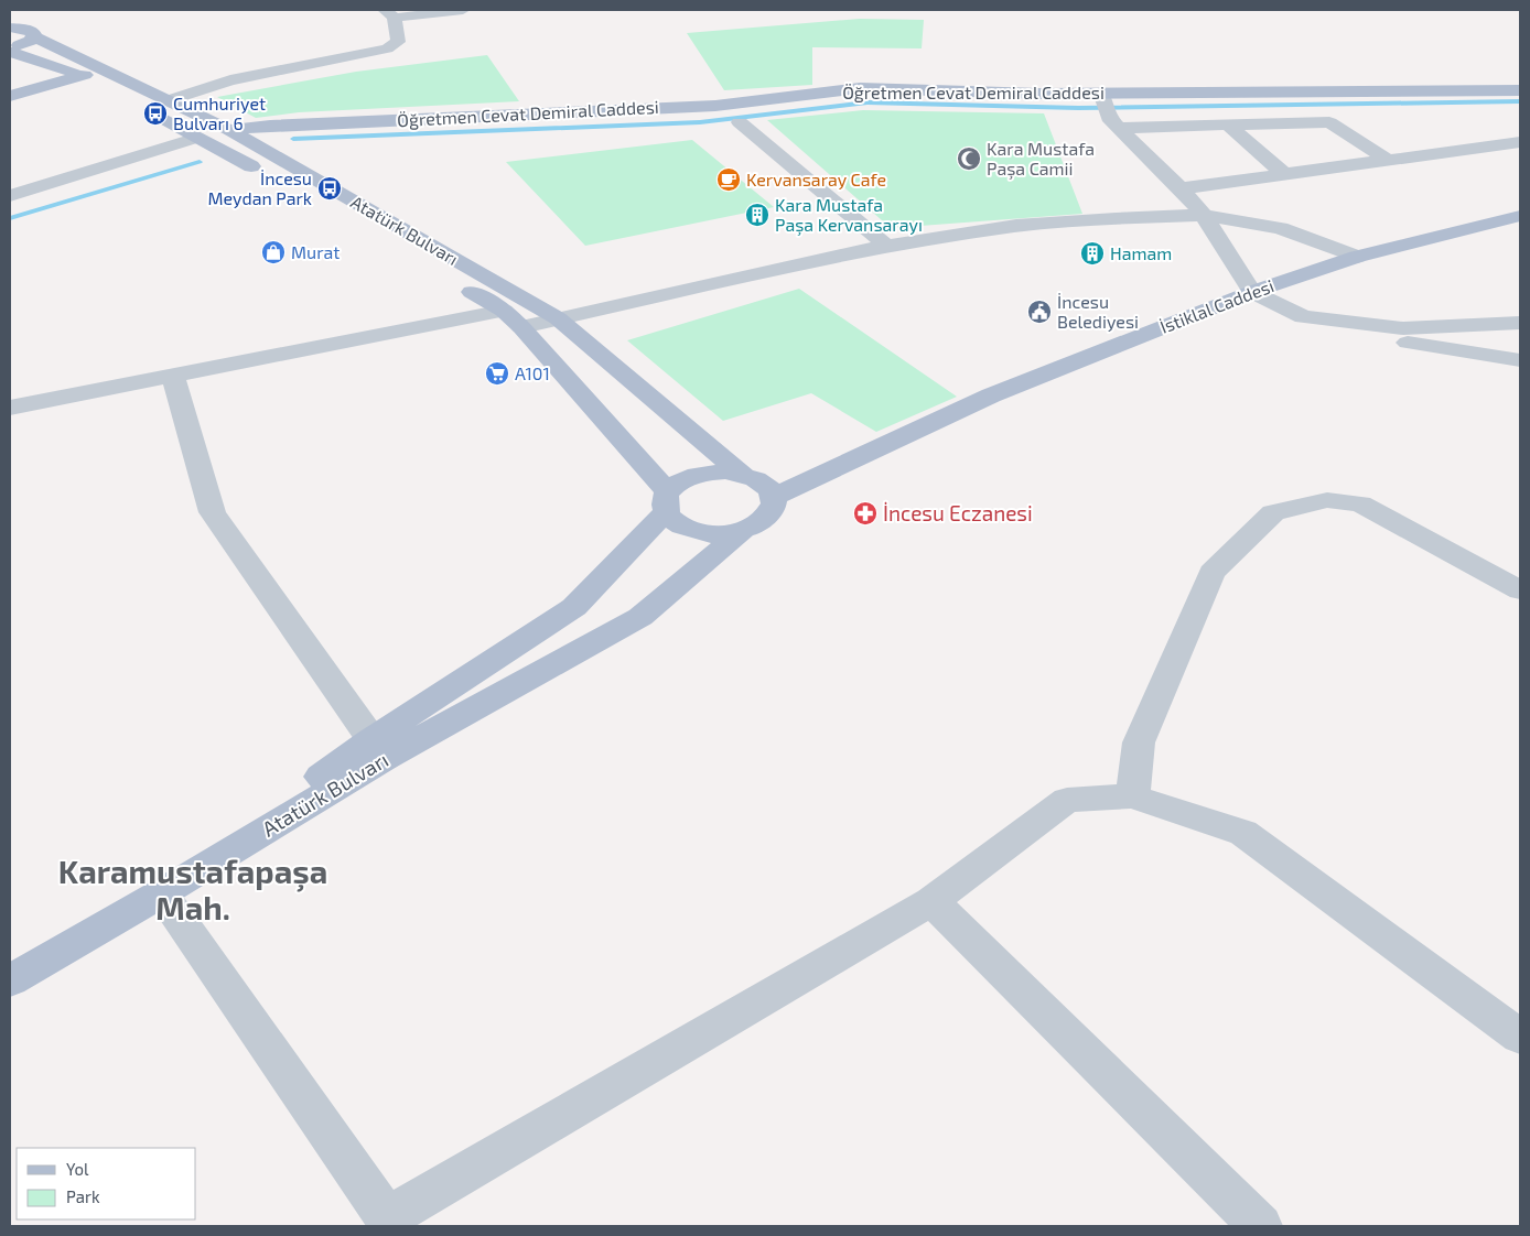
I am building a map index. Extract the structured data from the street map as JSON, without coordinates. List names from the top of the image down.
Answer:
{
  "streets": {
    "main road": ["Öğretmen Cevat Demiral Caddesi", "Atatürk Bulvarı", "İstiklal Caddesi"]
  },
  "crossings": [
    ["Öğretmen Cevat Demiral Caddesi", "Atatürk Bulvarı"],
    ["Atatürk Bulvarı", "İstiklal Caddesi"]
  ],
  "districts": ["Karamustafapaşa Mah."],
  "places": {
    "bus stop": ["Cumhuriyet Bulvarı 6", "İncesu Meydan Park"],
    "mosque": ["Kara Mustafa Paşa Camii"],
    "cafe": ["Kervansaray Cafe"],
    "building": ["Kara Mustafa Paşa Kervansarayı", "Hamam"],
    "shop": ["Murat"],
    "public building": ["İncesu Belediyesi"],
    "supermarket": ["A101"],
    "pharmacy": ["İncesu Eczanesi"]
  },
  "legend": ["Yol", "Park"]
}
